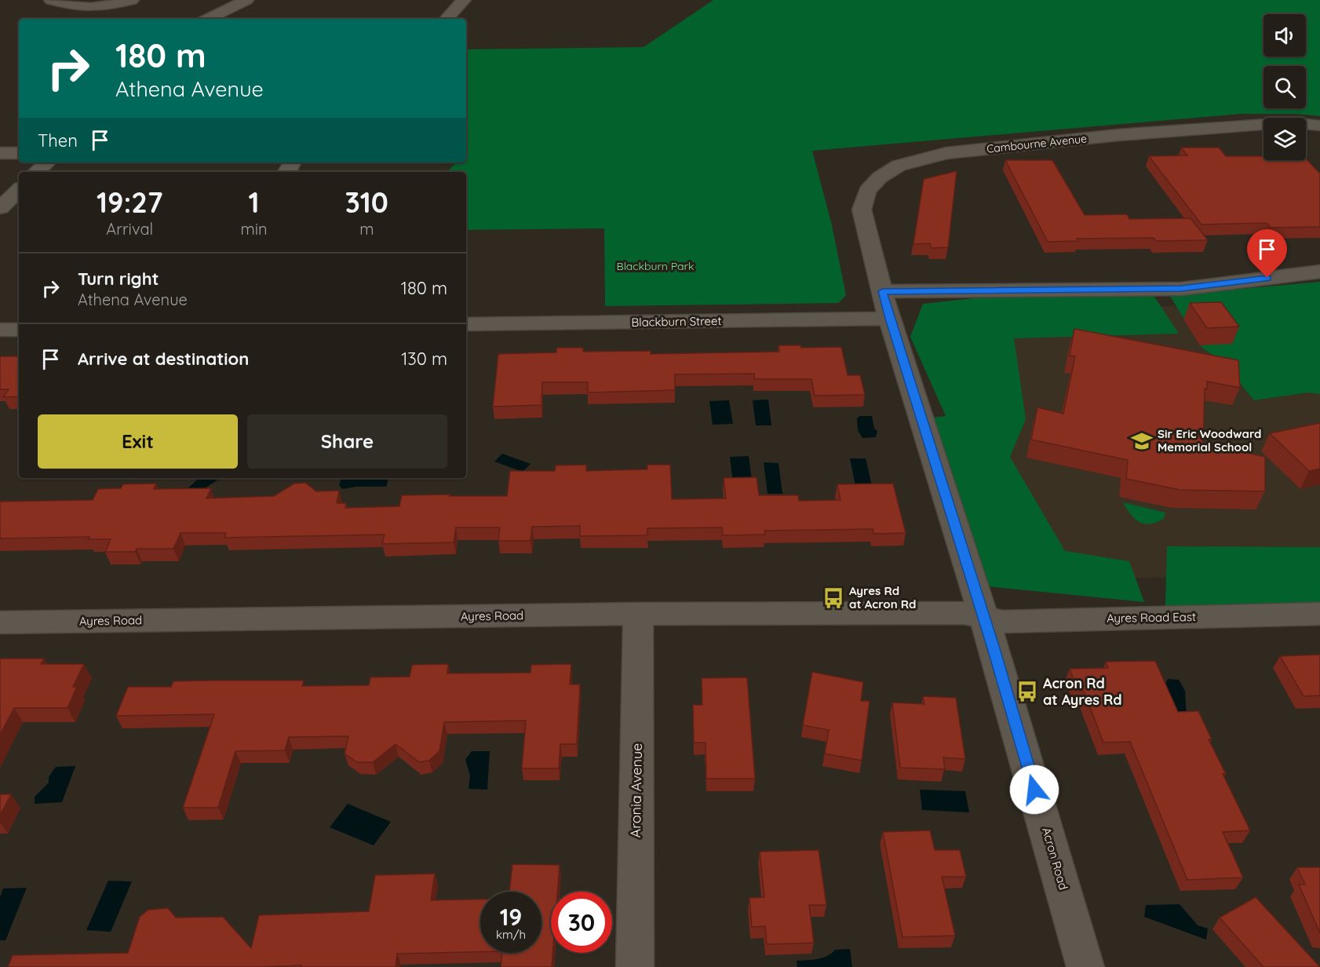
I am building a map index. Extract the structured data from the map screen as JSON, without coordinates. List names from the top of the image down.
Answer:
{
  "streets": {
    "street": [
      "Cambourne Avenue",
      "Blackburn Street",
      "Ayres Road",
      "Ayres Road East",
      "Aronia Avenue",
      "Acron Road"
    ]
  },
  "crossings": [
    ["Cambourne Avenue", "Acron Road"],
    ["Blackburn Street", "Acron Road"],
    ["Ayres Road", "Ayres Road East"],
    ["Ayres Road", "Aronia Avenue"],
    ["Ayres Road", "Acron Road"],
    ["Ayres Road East", "Acron Road"]
  ],
  "parks": ["Blackburn Park"],
  "places": {
    "school or university": ["Sir Eric Woodward Memorial School"],
    "bus stop": ["Ayres Rd at Acron Rd", "Acron Rd at Ayres Rd"]
  },
  "page": {
    "turn": ["180 m", "Athena Avenue"],
    "then": "Then",
    "eta": [
      "19:27",
      "Arrival",
      "1",
      "min",
      "310",
      "m"
    ],
    "list": [
      {
        "name": "Turn right",
        "note": "Athena Avenue",
        "value": "180 m"
      },
      {
        "name": "Arrive at destination",
        "value": "130 m"
      }
    ],
    "buttons": ["Exit", "Share"],
    "speed": "19 km/h",
    "limit": "30"
  }
}
